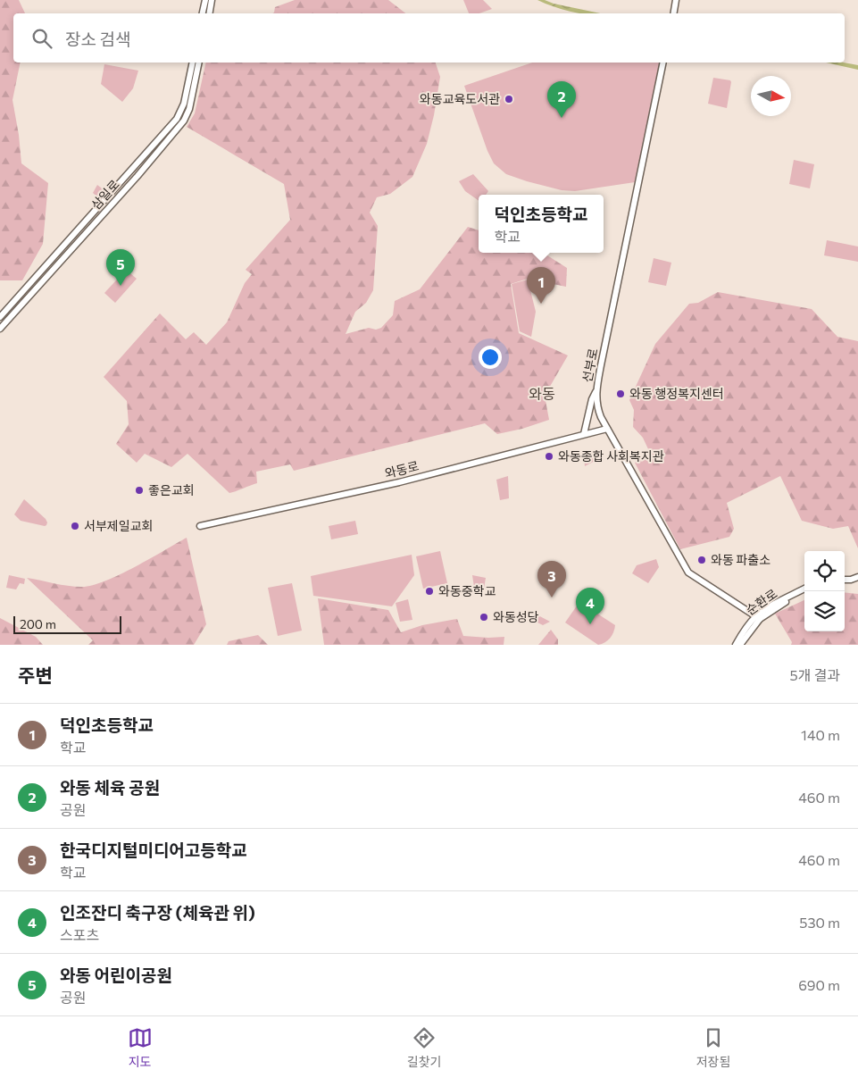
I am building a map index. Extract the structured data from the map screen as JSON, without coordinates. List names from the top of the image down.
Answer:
{
  "streets": {
    "main road": [
      "삼일로",
      "선부로",
      "와동로",
      "순환로"
    ]
  },
  "crossings": [
    ["선부로", "와동로"],
    ["선부로", "순환로"]
  ],
  "districts": ["와동"],
  "places": [
    "와동교육도서관",
    "와동 행정복지센터",
    "와동종합 사회복지관",
    "좋은교회",
    "서부제일교회",
    "와동 파출소",
    "와동중학교",
    "와동성당"
  ],
  "scale_bar": "200 m",
  "north": "right",
  "page": {
    "search": "장소 검색",
    "pins": [
      "2",
      "5",
      "1",
      "3",
      "4"
    ],
    "popup": ["덕인초등학교", "학교"],
    "scale": "200 m",
    "heading": ["주변", "5개 결과"],
    "list": [
      {
        "mark": "1",
        "name": "덕인초등학교",
        "note": "학교",
        "value": "140 m"
      },
      {
        "mark": "2",
        "name": "와동 체육 공원",
        "note": "공원",
        "value": "460 m"
      },
      {
        "mark": "3",
        "name": "한국디지털미디어고등학교",
        "note": "학교",
        "value": "460 m"
      },
      {
        "mark": "4",
        "name": "인조잔디 축구장 (체육관 위)",
        "note": "스포츠",
        "value": "530 m"
      },
      {
        "mark": "5",
        "name": "와동 어린이공원",
        "note": "공원",
        "value": "690 m"
      }
    ],
    "nav": ["지도", "길찾기", "저장됨"]
  }
}
